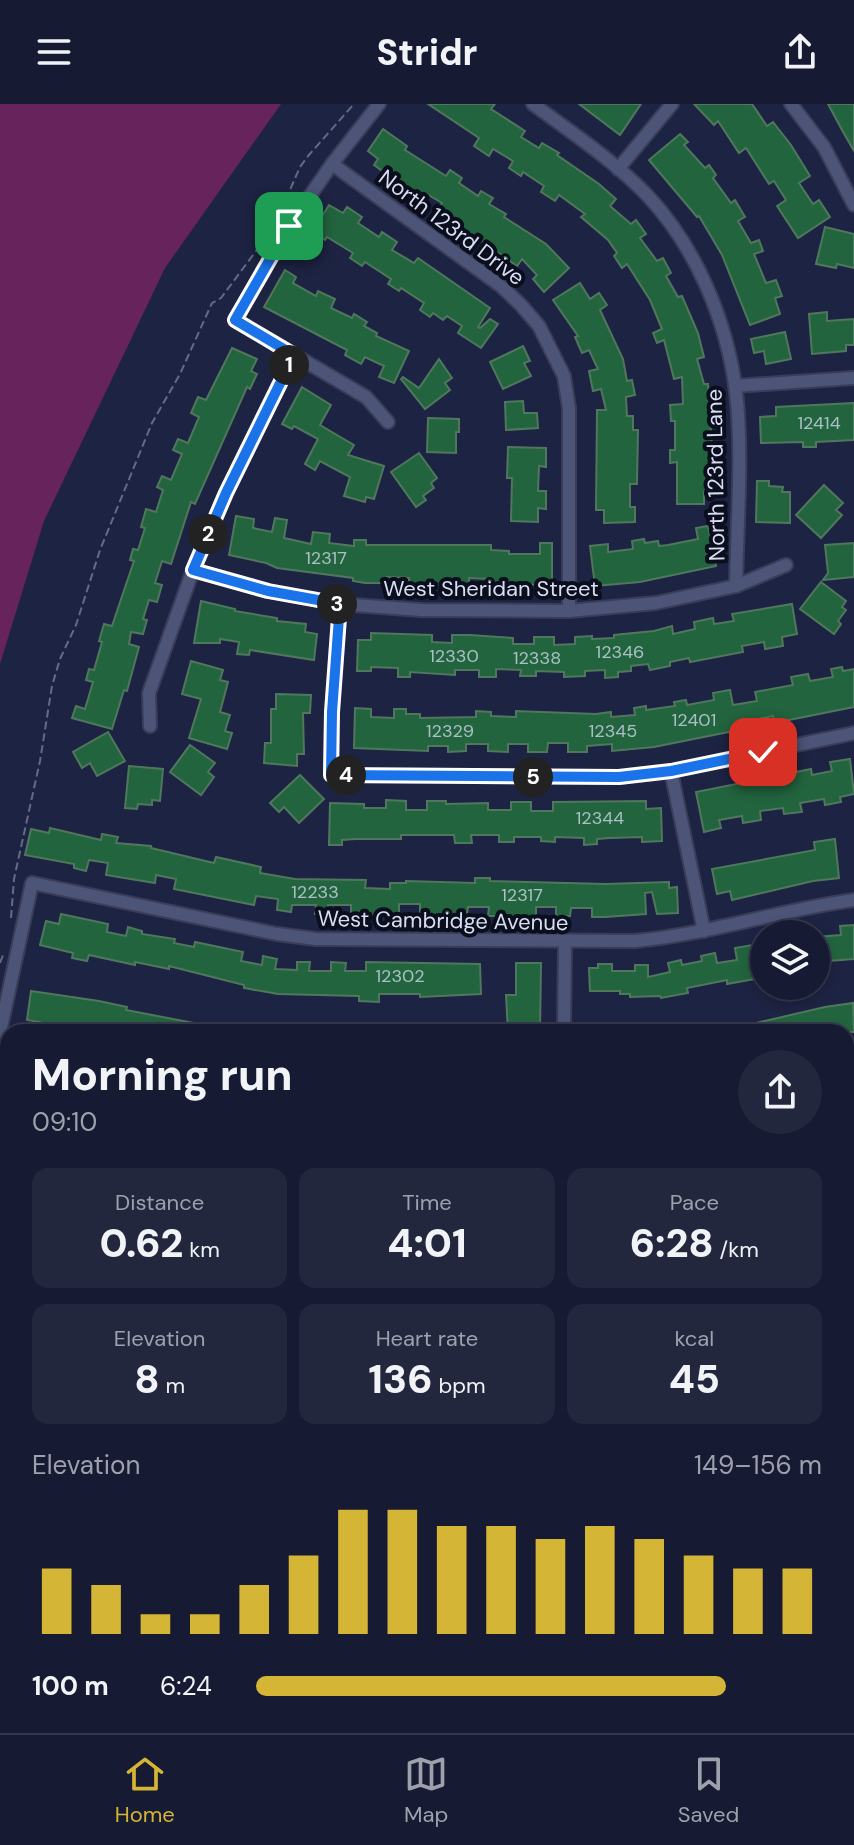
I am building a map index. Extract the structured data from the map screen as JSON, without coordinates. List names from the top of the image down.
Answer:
{
  "streets": {
    "street": [
      "North 123rd Drive",
      "North 123rd Lane",
      "West Sheridan Street",
      "West Cambridge Avenue"
    ]
  },
  "crossings": [
    ["North 123rd Drive", "West Sheridan Street"],
    ["North 123rd Lane", "West Sheridan Street"]
  ],
  "house_numbers": [
    "12414",
    "12317",
    "12346",
    "12330",
    "12338",
    "12401",
    "12329",
    "12345",
    "12344",
    "12233",
    "12317",
    "12302"
  ],
  "page": {
    "header": "Stridr",
    "pins": [
      "1",
      "2",
      "3",
      "4",
      "5"
    ],
    "heading": ["Morning run", "09:10"],
    "stats": [
      ["Distance", "0.62 km"],
      ["Time", "4:01"],
      ["Pace", "6:28 /km"],
      ["Elevation", "8 m"],
      ["Heart rate", "136 bpm"],
      ["kcal", "45"]
    ],
    "chart": ["Elevation", "149–156 m"],
    "list": [
      {
        "name": "100 m",
        "note": "6:24"
      }
    ],
    "tabs": ["Home", "Map", "Saved"]
  }
}
